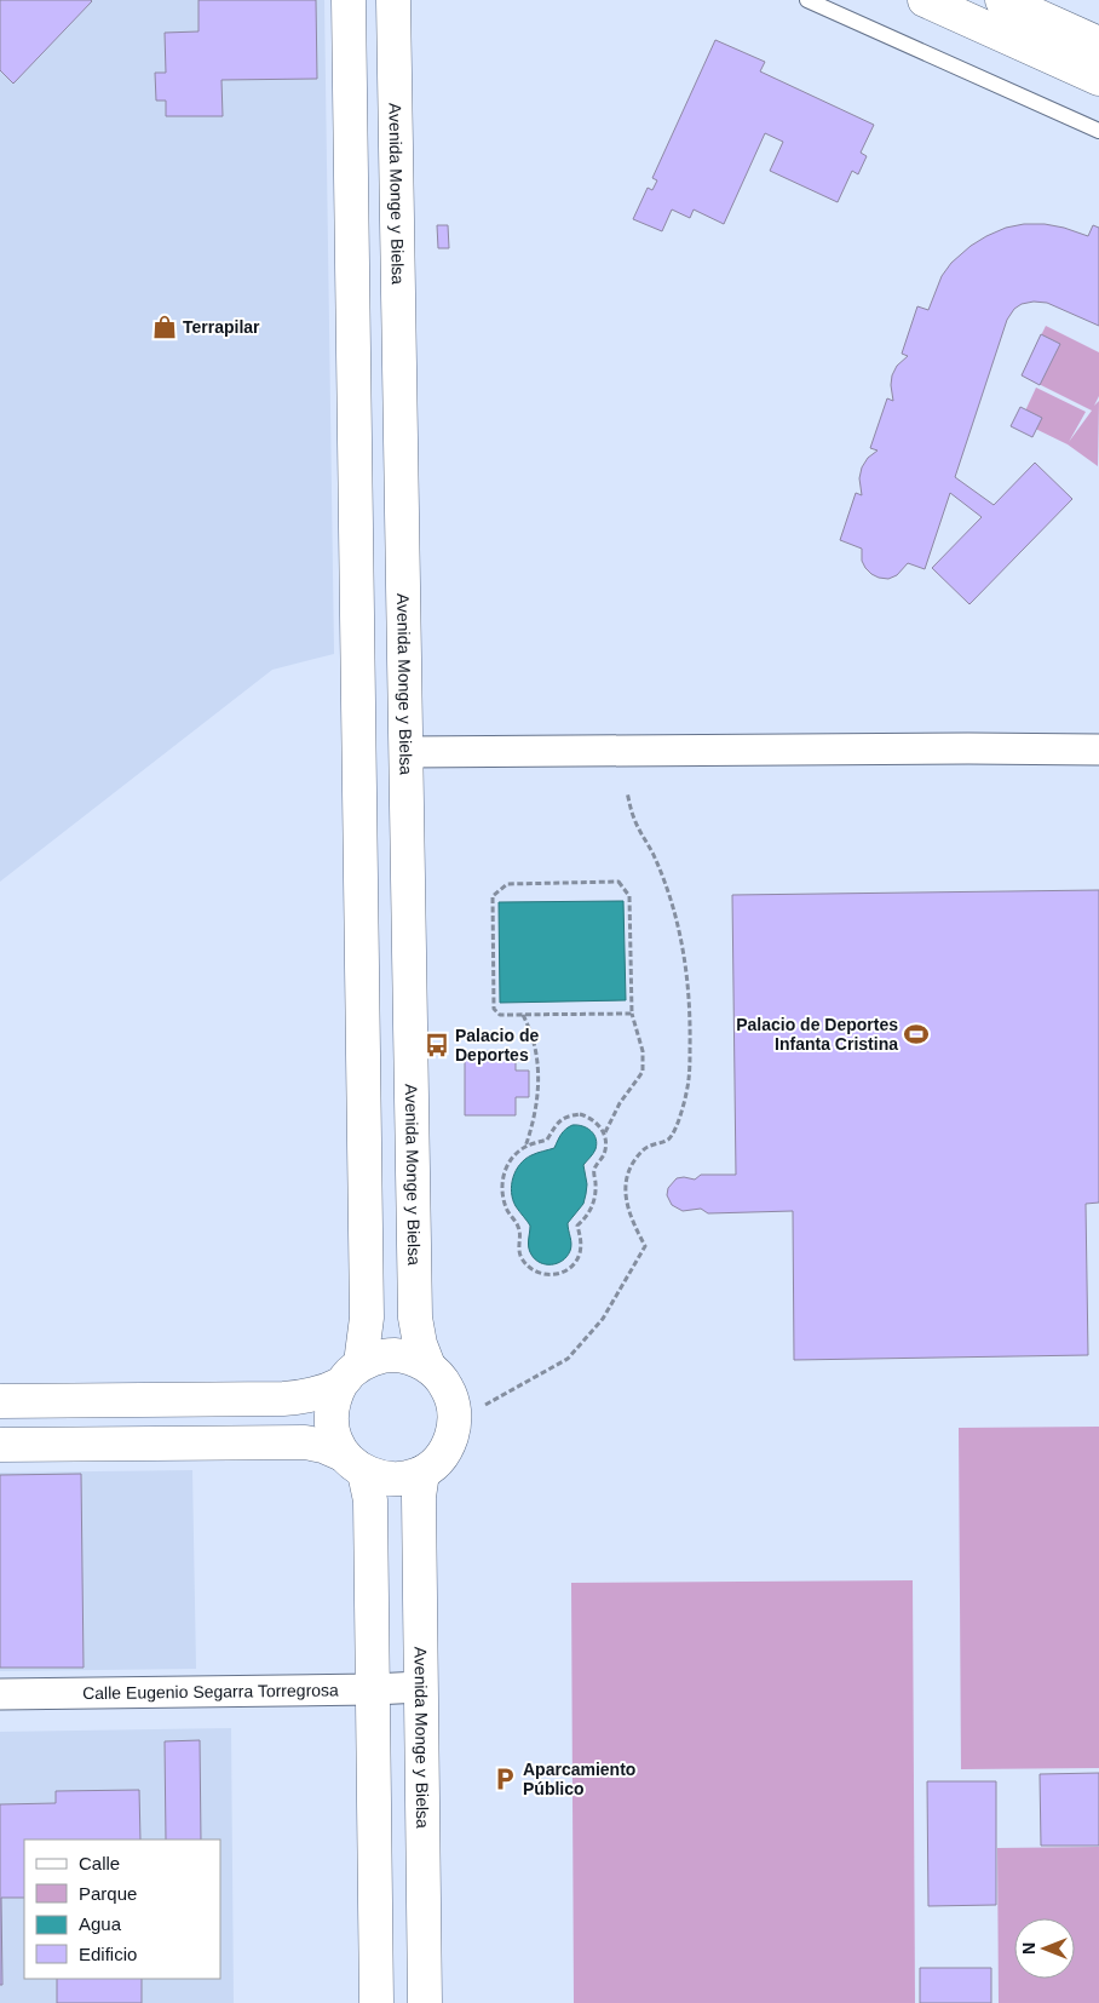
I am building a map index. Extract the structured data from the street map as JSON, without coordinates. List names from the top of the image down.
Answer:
{
  "streets": {
    "street": ["Avenida Monge y Bielsa", "Calle Eugenio Segarra Torregrosa"]
  },
  "crossings": [
    ["Avenida Monge y Bielsa", "Calle Eugenio Segarra Torregrosa"]
  ],
  "places": {
    "shop": ["Terrapilar"],
    "sports": ["Palacio de Deportes Infanta Cristina"],
    "bus stop": ["Palacio de Deportes"],
    "parking": ["Aparcamiento Público"]
  },
  "legend": [
    "Calle",
    "Parque",
    "Agua",
    "Edificio"
  ],
  "north": "left"
}
